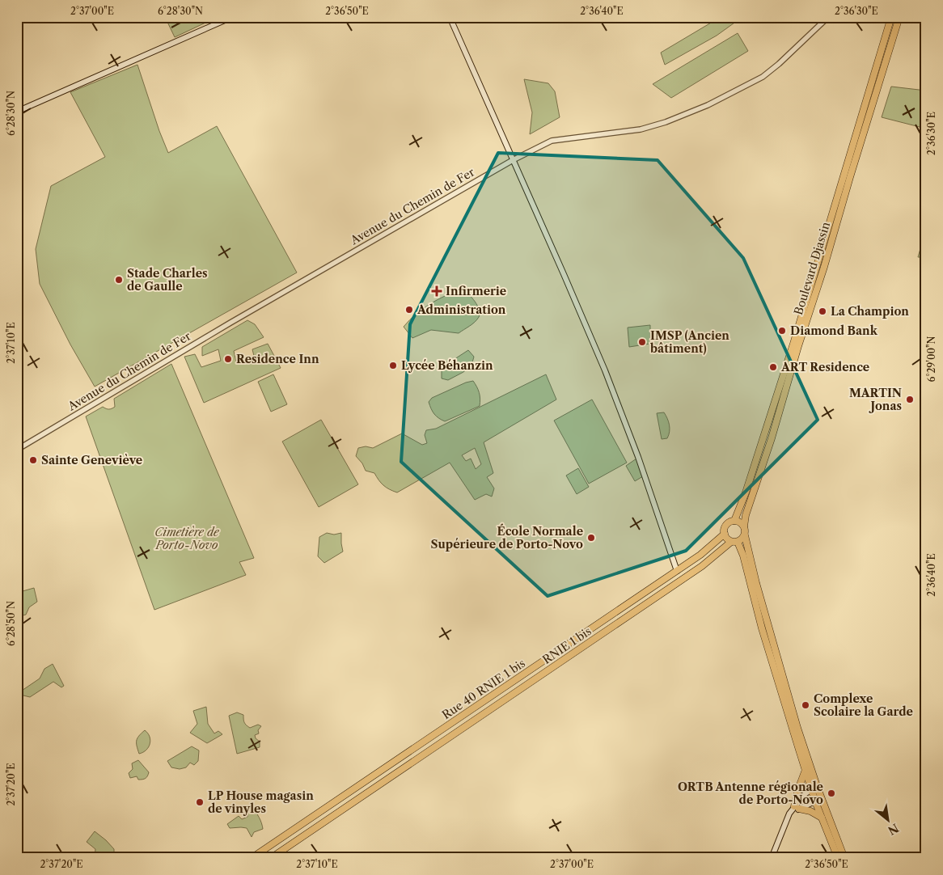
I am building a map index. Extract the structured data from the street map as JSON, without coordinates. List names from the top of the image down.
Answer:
{
  "streets": {
    "main road": ["Boulevard Djassin", "RNIE 1 bis", "Rue 40 RNIE 1 bis"],
    "street": ["Avenue du Chemin de Fer"]
  },
  "crossings": [
    ["Boulevard Djassin", "RNIE 1 bis"],
    ["Boulevard Djassin", "Rue 40 RNIE 1 bis"],
    ["RNIE 1 bis", "Rue 40 RNIE 1 bis"]
  ],
  "parks": ["Cimetière de Porto-Novo"],
  "places": {
    "other": [
      "Stade Charles de Gaulle",
      "Administration",
      "La Champion",
      "Diamond Bank",
      "IMSP (Ancien bâtiment)",
      "Residence Inn",
      "Lycée Béhanzin",
      "ART Residence",
      "MARTIN Jonas",
      "Sainte Geneviève",
      "École Normale Supérieure de Porto-Novo",
      "Complexe Scolaire la Garde",
      "ORTB Antenne régionale de Porto-Novo",
      "LP House magasin de vinyles"
    ],
    "health": ["Infirmerie"]
  },
  "north": "bottom right",
  "coordinates": [
    "2°37'00\"E",
    "6°28'30\"N",
    "2°36'50\"E",
    "2°36'40\"E",
    "2°36'30\"E",
    "2°37'10\"E",
    "6°29'00\"N",
    "6°28'50\"N",
    "2°37'20\"E"
  ]
}
